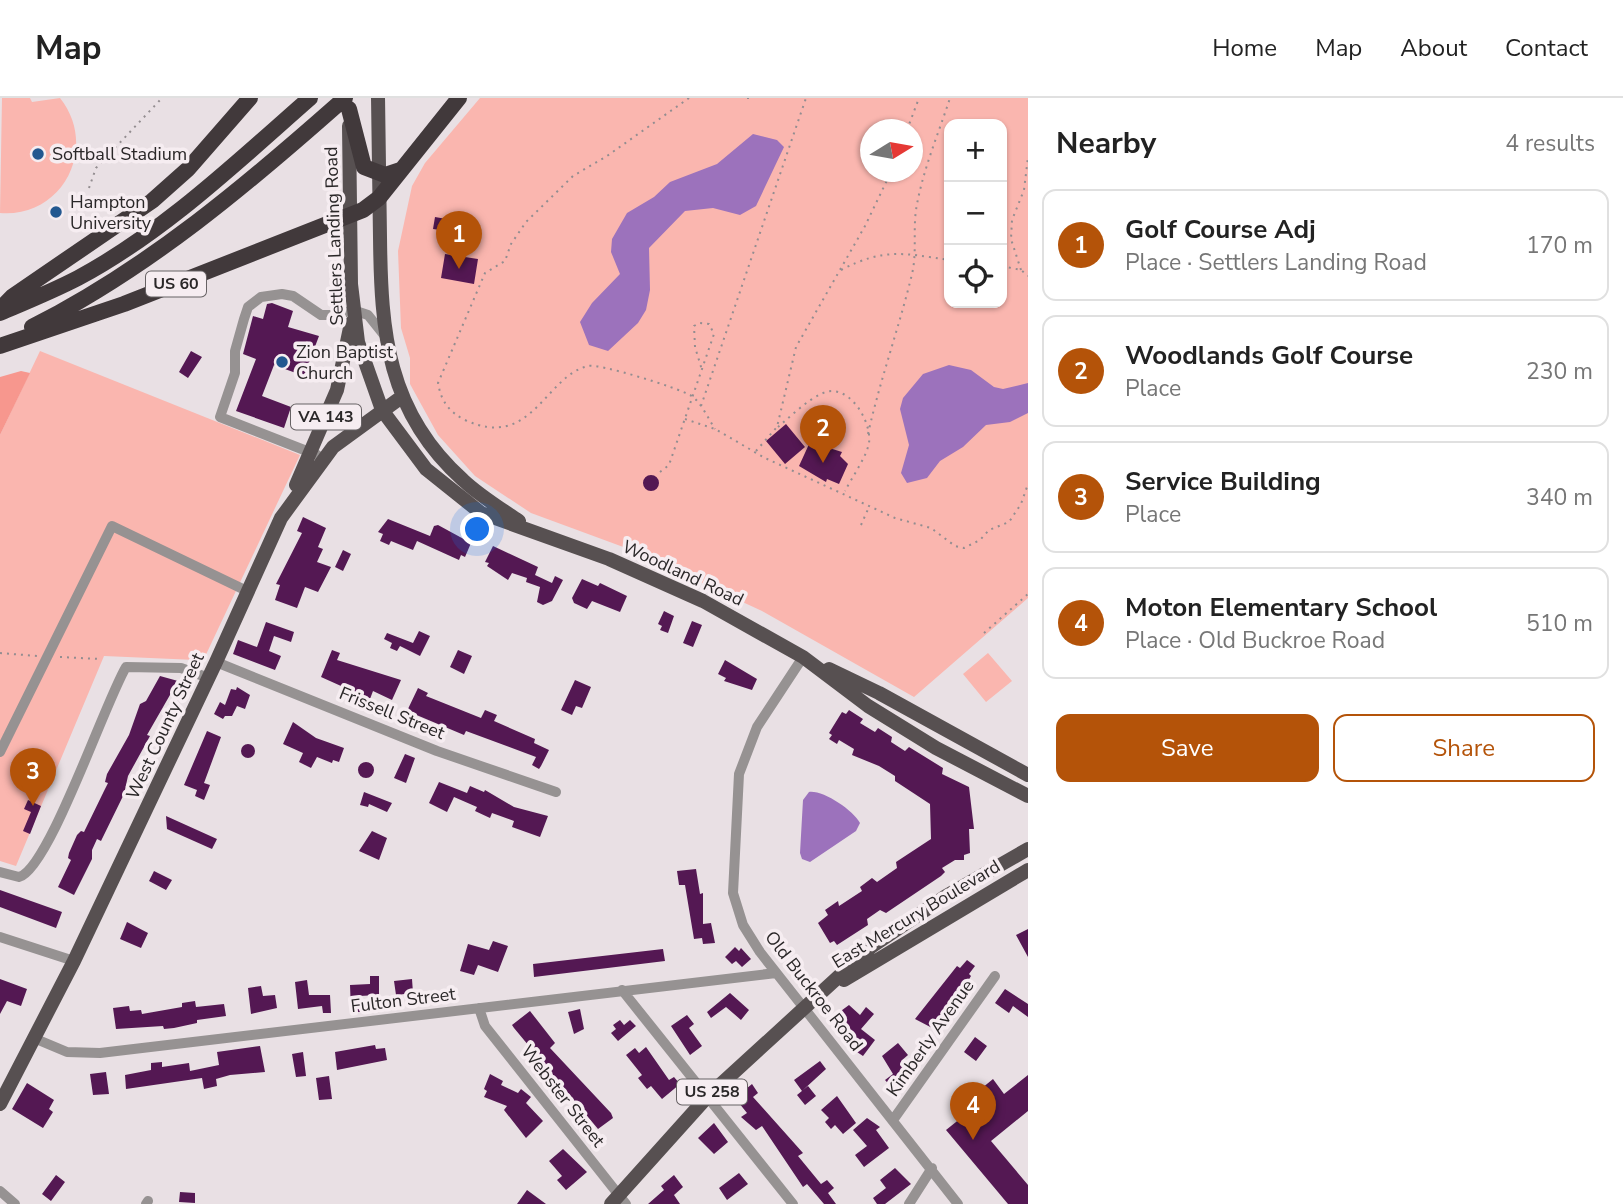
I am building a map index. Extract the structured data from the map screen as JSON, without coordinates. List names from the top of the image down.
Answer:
{
  "streets": {
    "highway": ["US 60"],
    "main road": [
      "Settlers Landing Road",
      "VA 143",
      "Woodland Road",
      "West County Street",
      "East Mercury Boulevard",
      "US 258"
    ],
    "street": [
      "Frissell Street",
      "Old Buckroe Road",
      "Fulton Street",
      "Kimberly Avenue",
      "Webster Street"
    ]
  },
  "crossings": [
    ["Settlers Landing Road", "US 60"],
    ["Settlers Landing Road", "VA 143"],
    ["Settlers Landing Road", "Woodland Road"],
    ["VA 143", "Woodland Road"],
    ["VA 143", "West County Street"],
    ["Woodland Road", "Old Buckroe Road"],
    ["Frissell Street", "West County Street"],
    ["West County Street", "Fulton Street"],
    ["East Mercury Boulevard", "Old Buckroe Road"],
    ["East Mercury Boulevard", "Webster Street"],
    ["Old Buckroe Road", "Fulton Street"],
    ["Old Buckroe Road", "Kimberly Avenue"],
    ["Fulton Street", "Webster Street"]
  ],
  "places": ["Softball Stadium", "Hampton University", "Zion Baptist Church"],
  "north": "right",
  "page": {
    "header": "Map",
    "nav": [
      "Home",
      "Map",
      "About",
      "Contact"
    ],
    "heading": ["Nearby", "4 results"],
    "map_buttons": ["+", "−"],
    "list": [
      {
        "mark": "1",
        "name": "Golf Course Adj",
        "note": "Place · Settlers Landing Road",
        "value": "170 m"
      },
      {
        "mark": "2",
        "name": "Woodlands Golf Course",
        "note": "Place",
        "value": "230 m"
      },
      {
        "mark": "3",
        "name": "Service Building",
        "note": "Place",
        "value": "340 m"
      },
      {
        "mark": "4",
        "name": "Moton Elementary School",
        "note": "Place · Old Buckroe Road",
        "value": "510 m"
      }
    ],
    "pins": [
      "1",
      "2",
      "3",
      "4"
    ],
    "buttons": ["Save", "Share"]
  }
}
